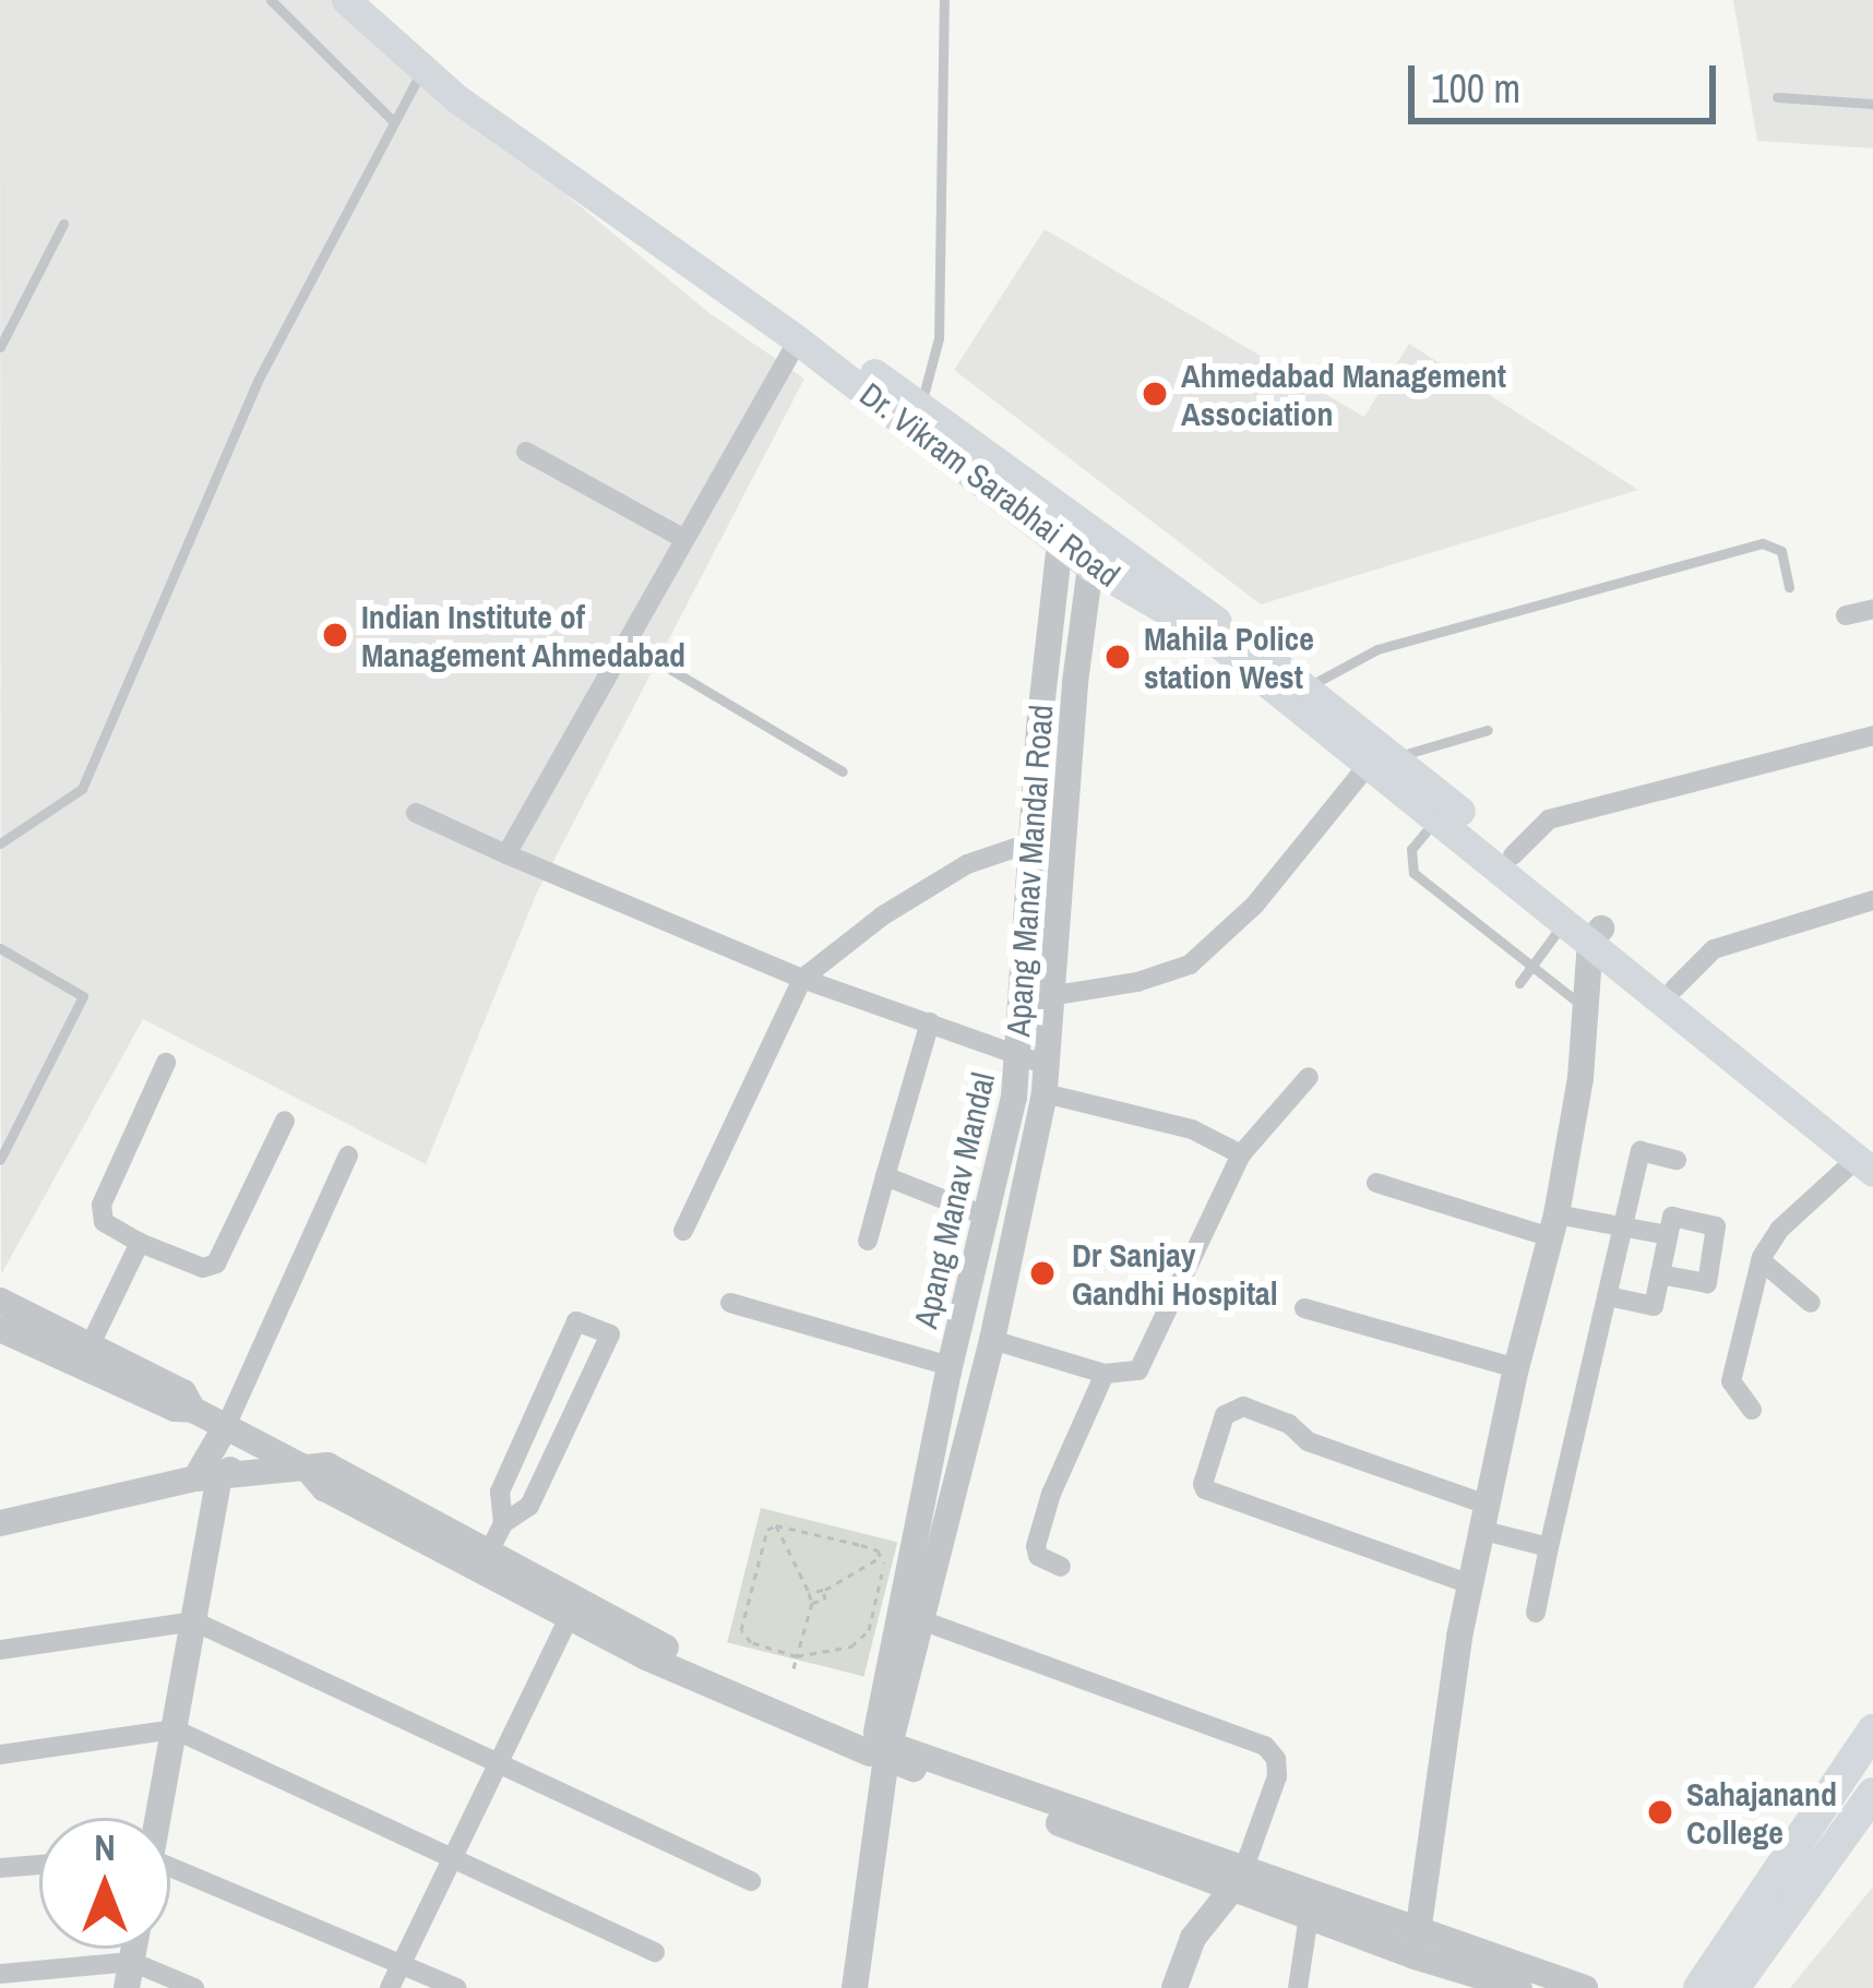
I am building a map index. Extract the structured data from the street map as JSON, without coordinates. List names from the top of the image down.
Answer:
{
  "streets": {
    "main road": ["Dr. Vikram Sarabhai Road"],
    "street": ["Apang Manav Mandal Road", "Apang Manav Mandal"]
  },
  "crossings": [
    ["Dr. Vikram Sarabhai Road", "Apang Manav Mandal Road"],
    ["Dr. Vikram Sarabhai Road", "Apang Manav Mandal"],
    ["Apang Manav Mandal Road", "Apang Manav Mandal"]
  ],
  "places": [
    "Ahmedabad Management Association",
    "Indian Institute of Management Ahmedabad",
    "Mahila Police station West",
    "Dr Sanjay Gandhi Hospital",
    "Sahajanand College"
  ],
  "scale_bar": "100 m",
  "north": "top"
}
